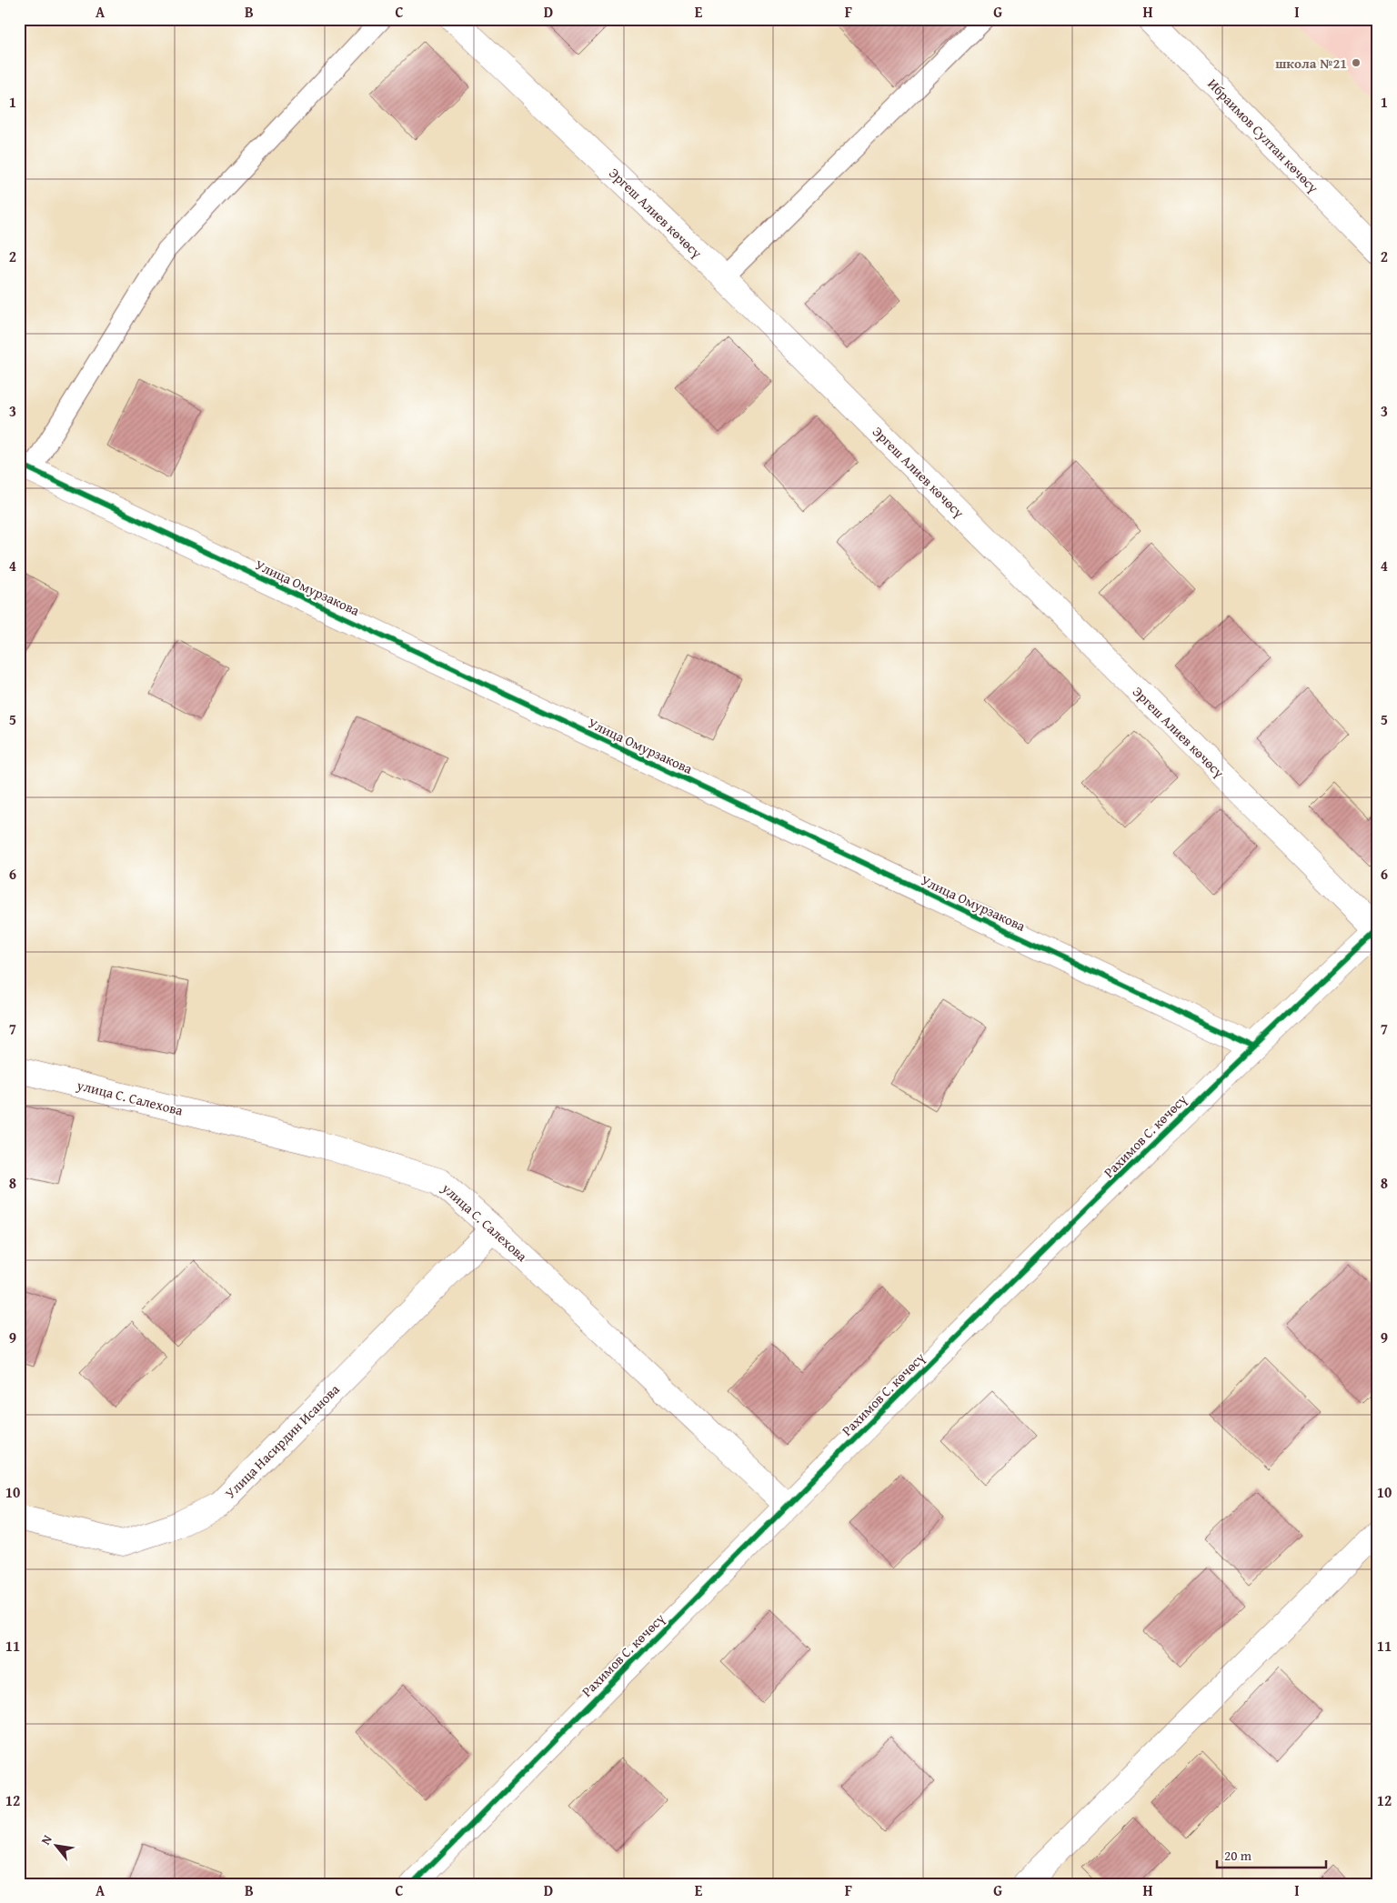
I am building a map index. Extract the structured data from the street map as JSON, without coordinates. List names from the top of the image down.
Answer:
{
  "streets": {
    "street": [
      "Ибраимов Султан көчөсү",
      "Эргеш Алиев көчөсү",
      "Улица Омурзакова",
      "улица С. Салехова",
      "Рахимов С. көчөсү",
      "Улица Насирдин Исанова"
    ]
  },
  "crossings": [
    ["Эргеш Алиев көчөсү", "Рахимов С. көчөсү"],
    ["Улица Омурзакова", "Рахимов С. көчөсү"],
    ["улица С. Салехова", "Рахимов С. көчөсү"],
    ["улица С. Салехова", "Улица Насирдин Исанова"]
  ],
  "places": ["школа №21"],
  "scale_bar": "20 m",
  "north": "top left",
  "grid": {
    "columns": [
      "A",
      "B",
      "C",
      "D",
      "E",
      "F",
      "G",
      "H",
      "I"
    ],
    "rows": [
      "1",
      "2",
      "3",
      "4",
      "5",
      "6",
      "7",
      "8",
      "9",
      "10",
      "11",
      "12"
    ]
  }
}
